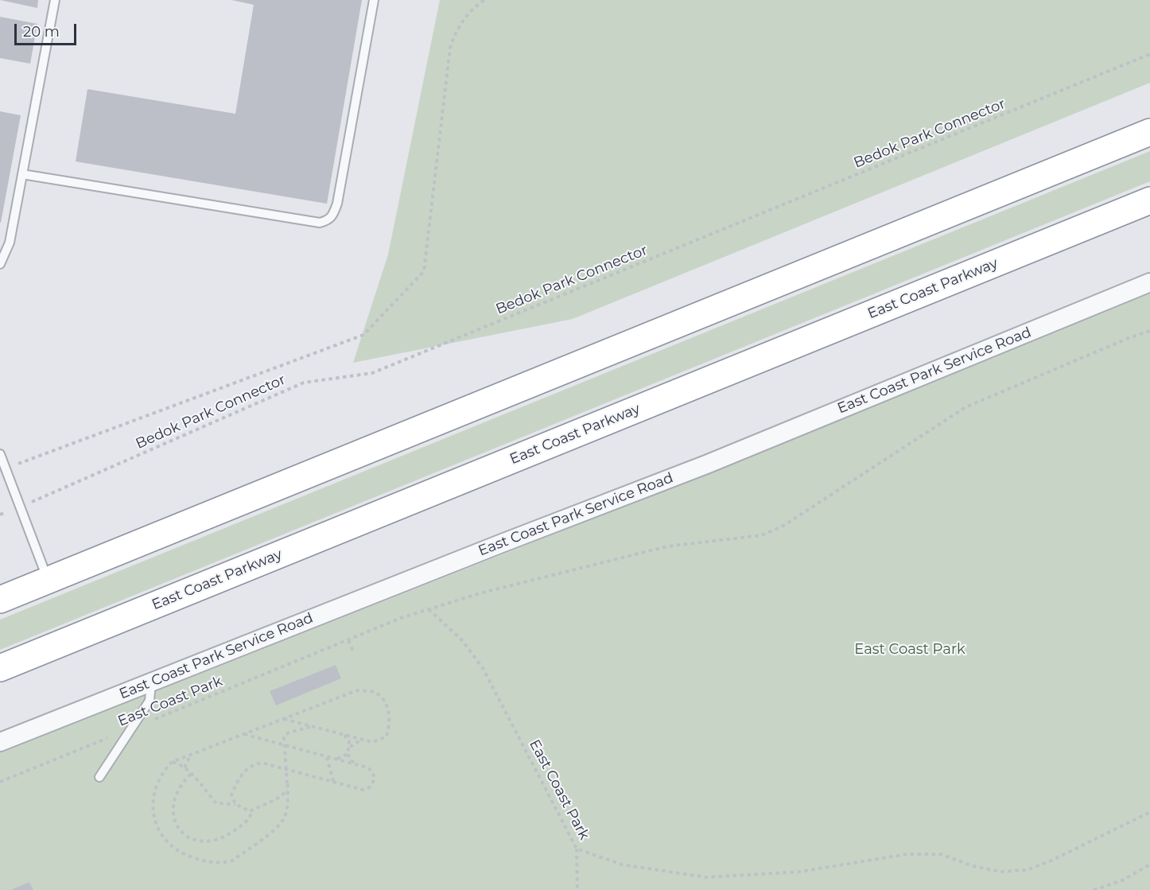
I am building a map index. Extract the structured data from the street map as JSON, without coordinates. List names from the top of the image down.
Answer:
{
  "streets": {
    "highway": ["East Coast Parkway"],
    "street": ["East Coast Park Service Road"],
    "path": ["Bedok Park Connector", "East Coast Park"]
  },
  "parks": ["East Coast Park"],
  "scale_bar": "20 m"
}
